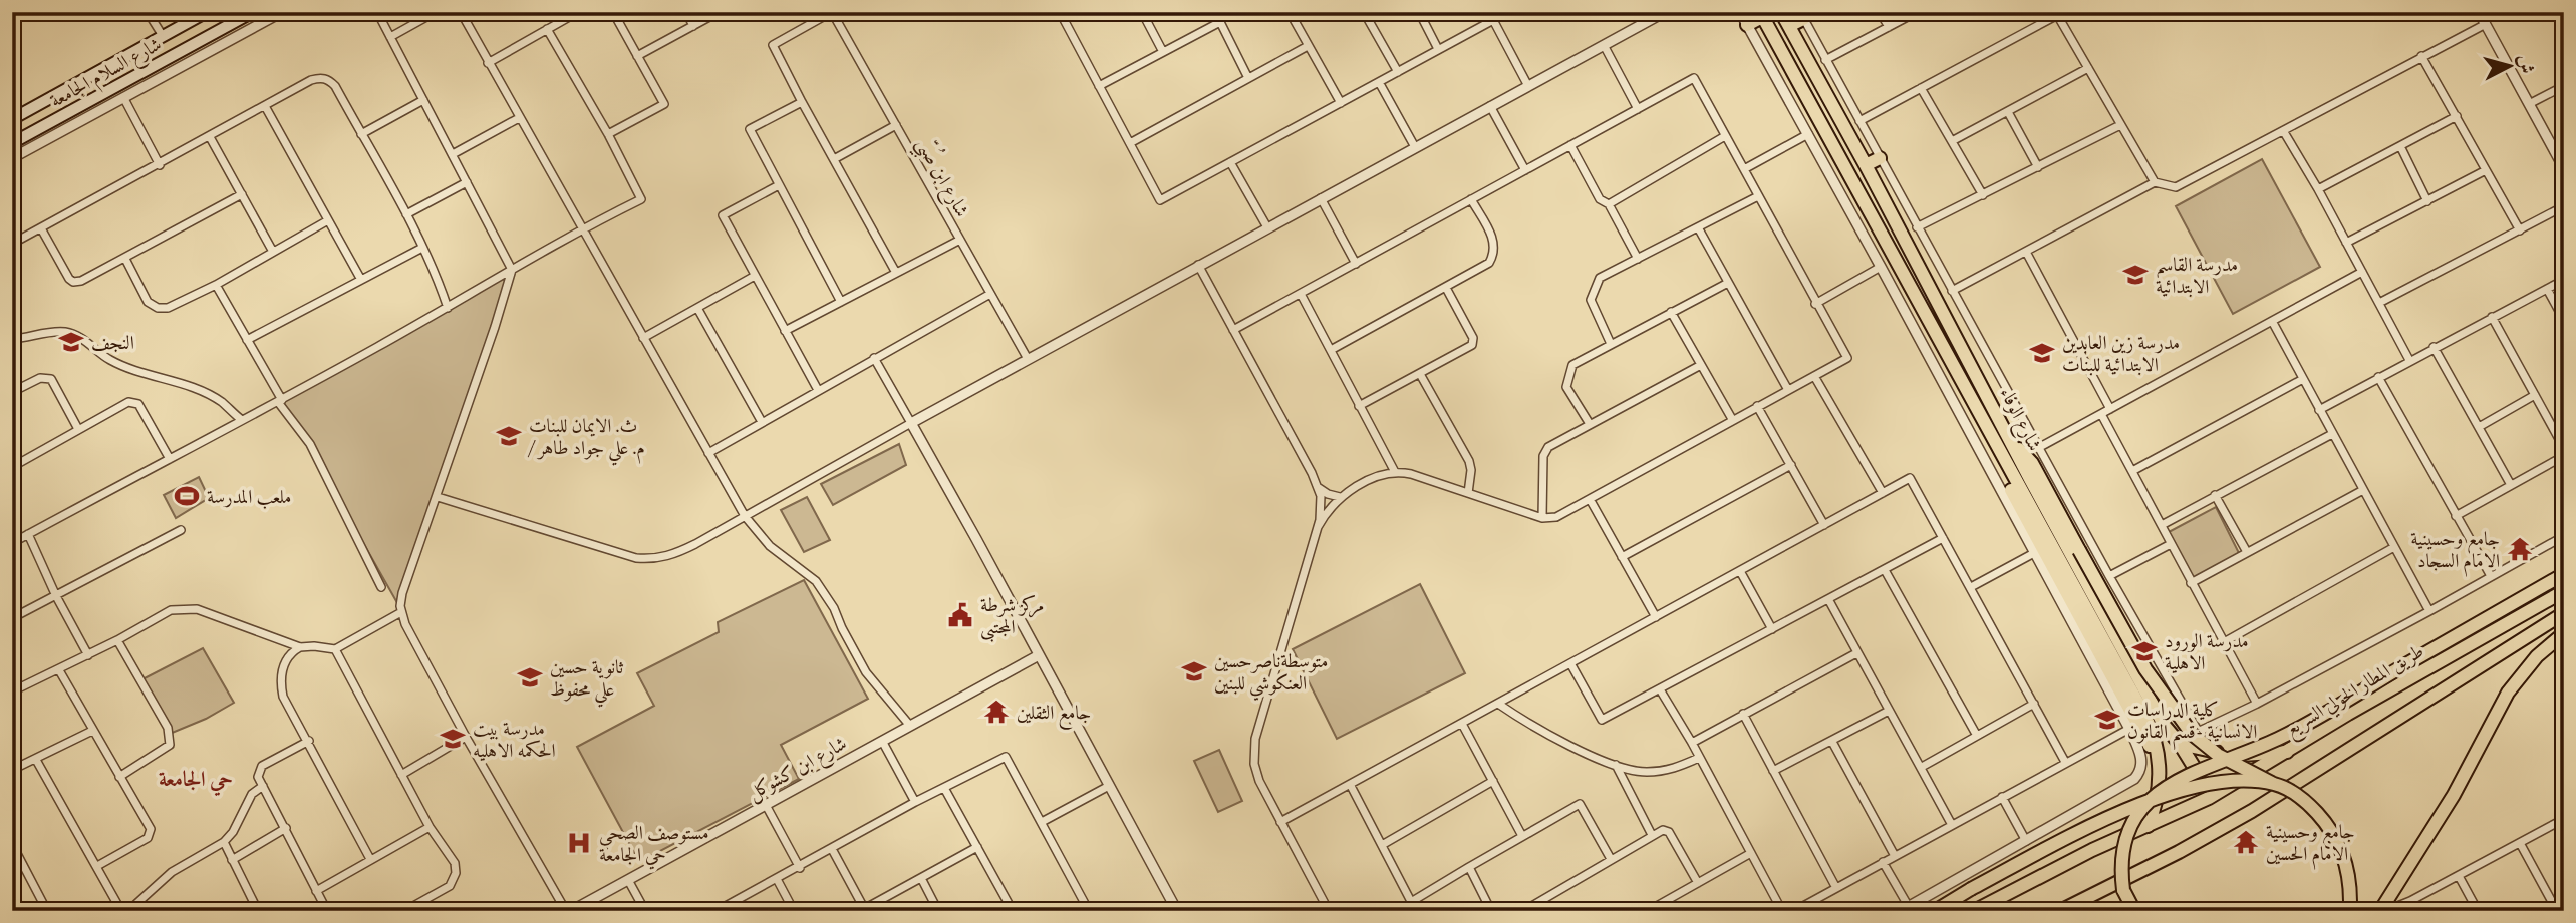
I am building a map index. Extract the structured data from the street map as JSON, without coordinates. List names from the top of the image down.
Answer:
{
  "streets": {
    "main road": ["شارع السلام الجامعة", "شارع الوفاء", "طريق المطار الحولي السريع"],
    "street": ["شارع ابن صُبّي", "شارع ابن كشوكل"]
  },
  "crossings": [
    ["شارع الوفاء", "طريق المطار الحولي السريع"]
  ],
  "districts": ["حي الجامعة"],
  "places": {
    "school or university": [
      "مدرسة القاسم الابتدائية",
      "النجف",
      "مدرسة زين العابدين الابتدائية للبنات",
      "ث. الايمان للبنات / م. علي جواد طاهر",
      "مدرسة الورود الاهلية",
      "متوسطةناصرحسين العنكوشي للبنين",
      "ثانوية حسين علي محفوظ",
      "كلية الدراسات الانسانية -قسم القانون",
      "مدرسة بيت الحكمه الاهليه"
    ],
    "sports": ["ملعب المدرسة"],
    "temple": ["جامع وحسينية الامام السجاد", "جامع الثقلين", "جامع وحسينية الامام الحسين"],
    "public building": ["مركز شرطة المجتبى"],
    "hospital": ["مستوصف الصحي حي الجامعة"]
  },
  "north": "right"
}
